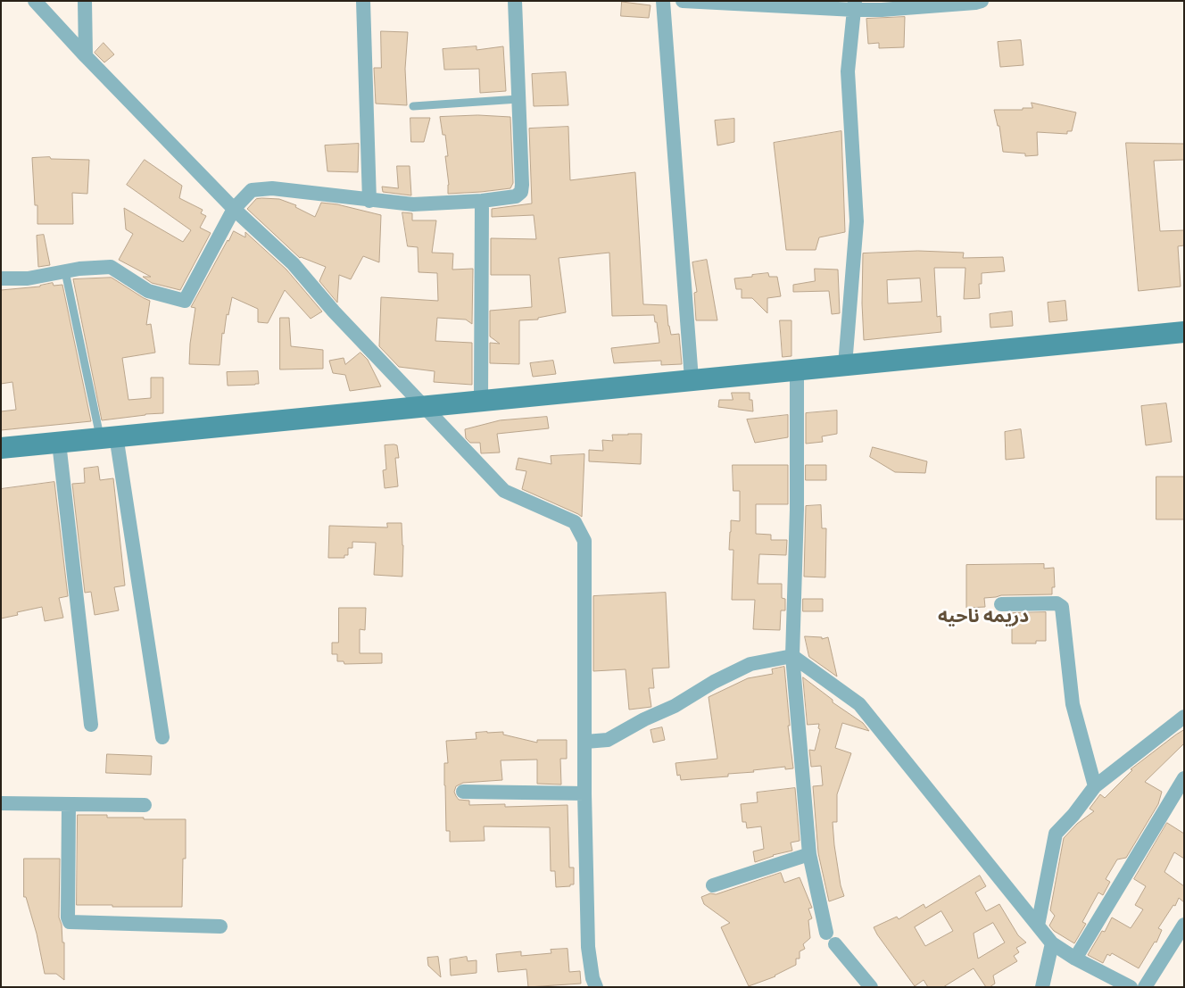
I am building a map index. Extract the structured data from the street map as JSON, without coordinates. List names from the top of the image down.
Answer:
{
  "districts": ["دریمه ناحیه"]
}
